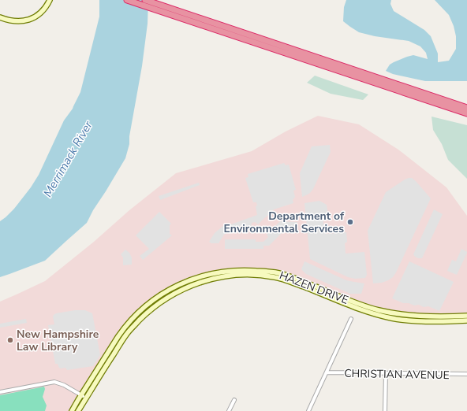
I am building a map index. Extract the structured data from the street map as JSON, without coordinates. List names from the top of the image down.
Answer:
{
  "streets": {
    "street": ["HAZEN DRIVE", "CHRISTIAN AVENUE"]
  },
  "water": ["Merrimack River"],
  "places": ["Department of Environmental Services", "New Hampshire Law Library"]
}
